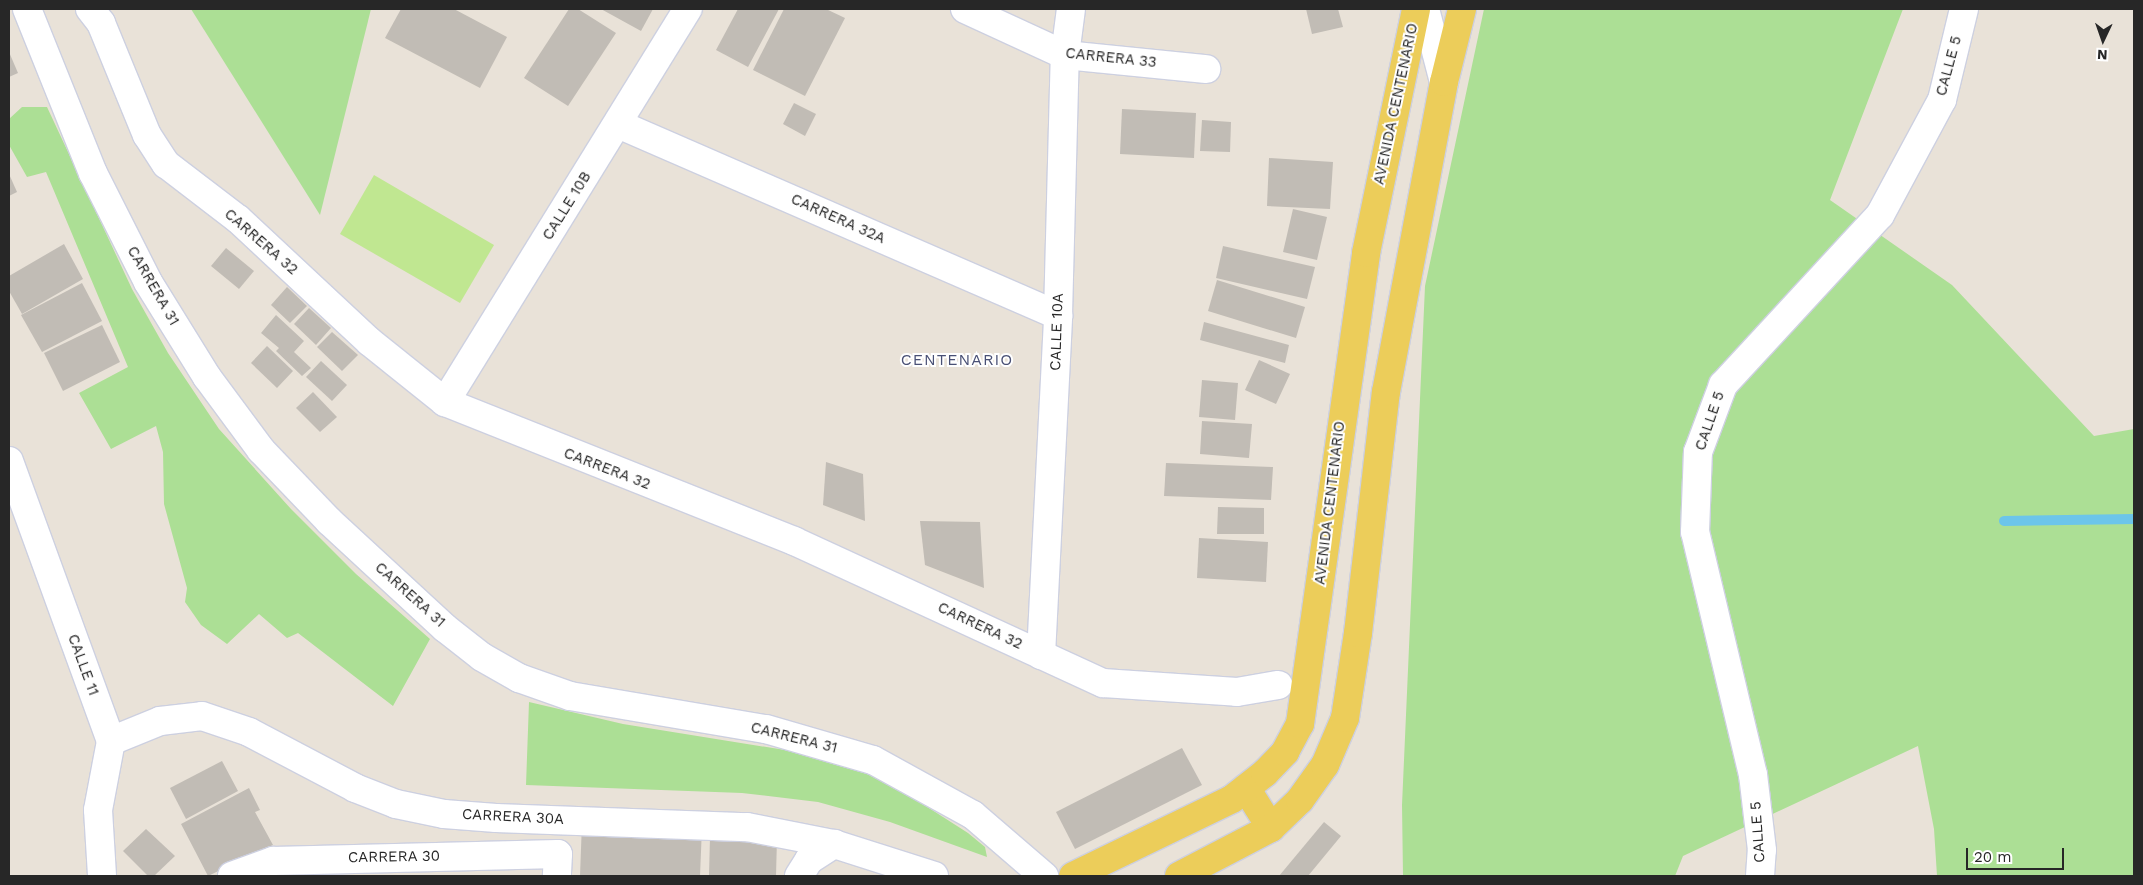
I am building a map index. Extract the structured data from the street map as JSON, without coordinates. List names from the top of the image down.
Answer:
{
  "streets": {
    "main road": ["AVENIDA CENTENARIO"],
    "street": [
      "CARRERA 33",
      "CALLE 5",
      "CALLE 10B",
      "CARRERA 32A",
      "CARRERA 32",
      "CARRERA 31",
      "CALLE 10A",
      "CALLE 11",
      "CARRERA 30A",
      "CARRERA 30"
    ]
  },
  "crossings": [
    ["CARRERA 33", "CALLE 10A"],
    ["CALLE 10B", "CARRERA 32A"],
    ["CALLE 10B", "CARRERA 32"],
    ["CARRERA 32A", "CALLE 10A"],
    ["CARRERA 32", "CALLE 10A"],
    ["CALLE 11", "CARRERA 30A"]
  ],
  "districts": ["CENTENARIO"],
  "scale_bar": "20 m",
  "north": "bottom"
}
